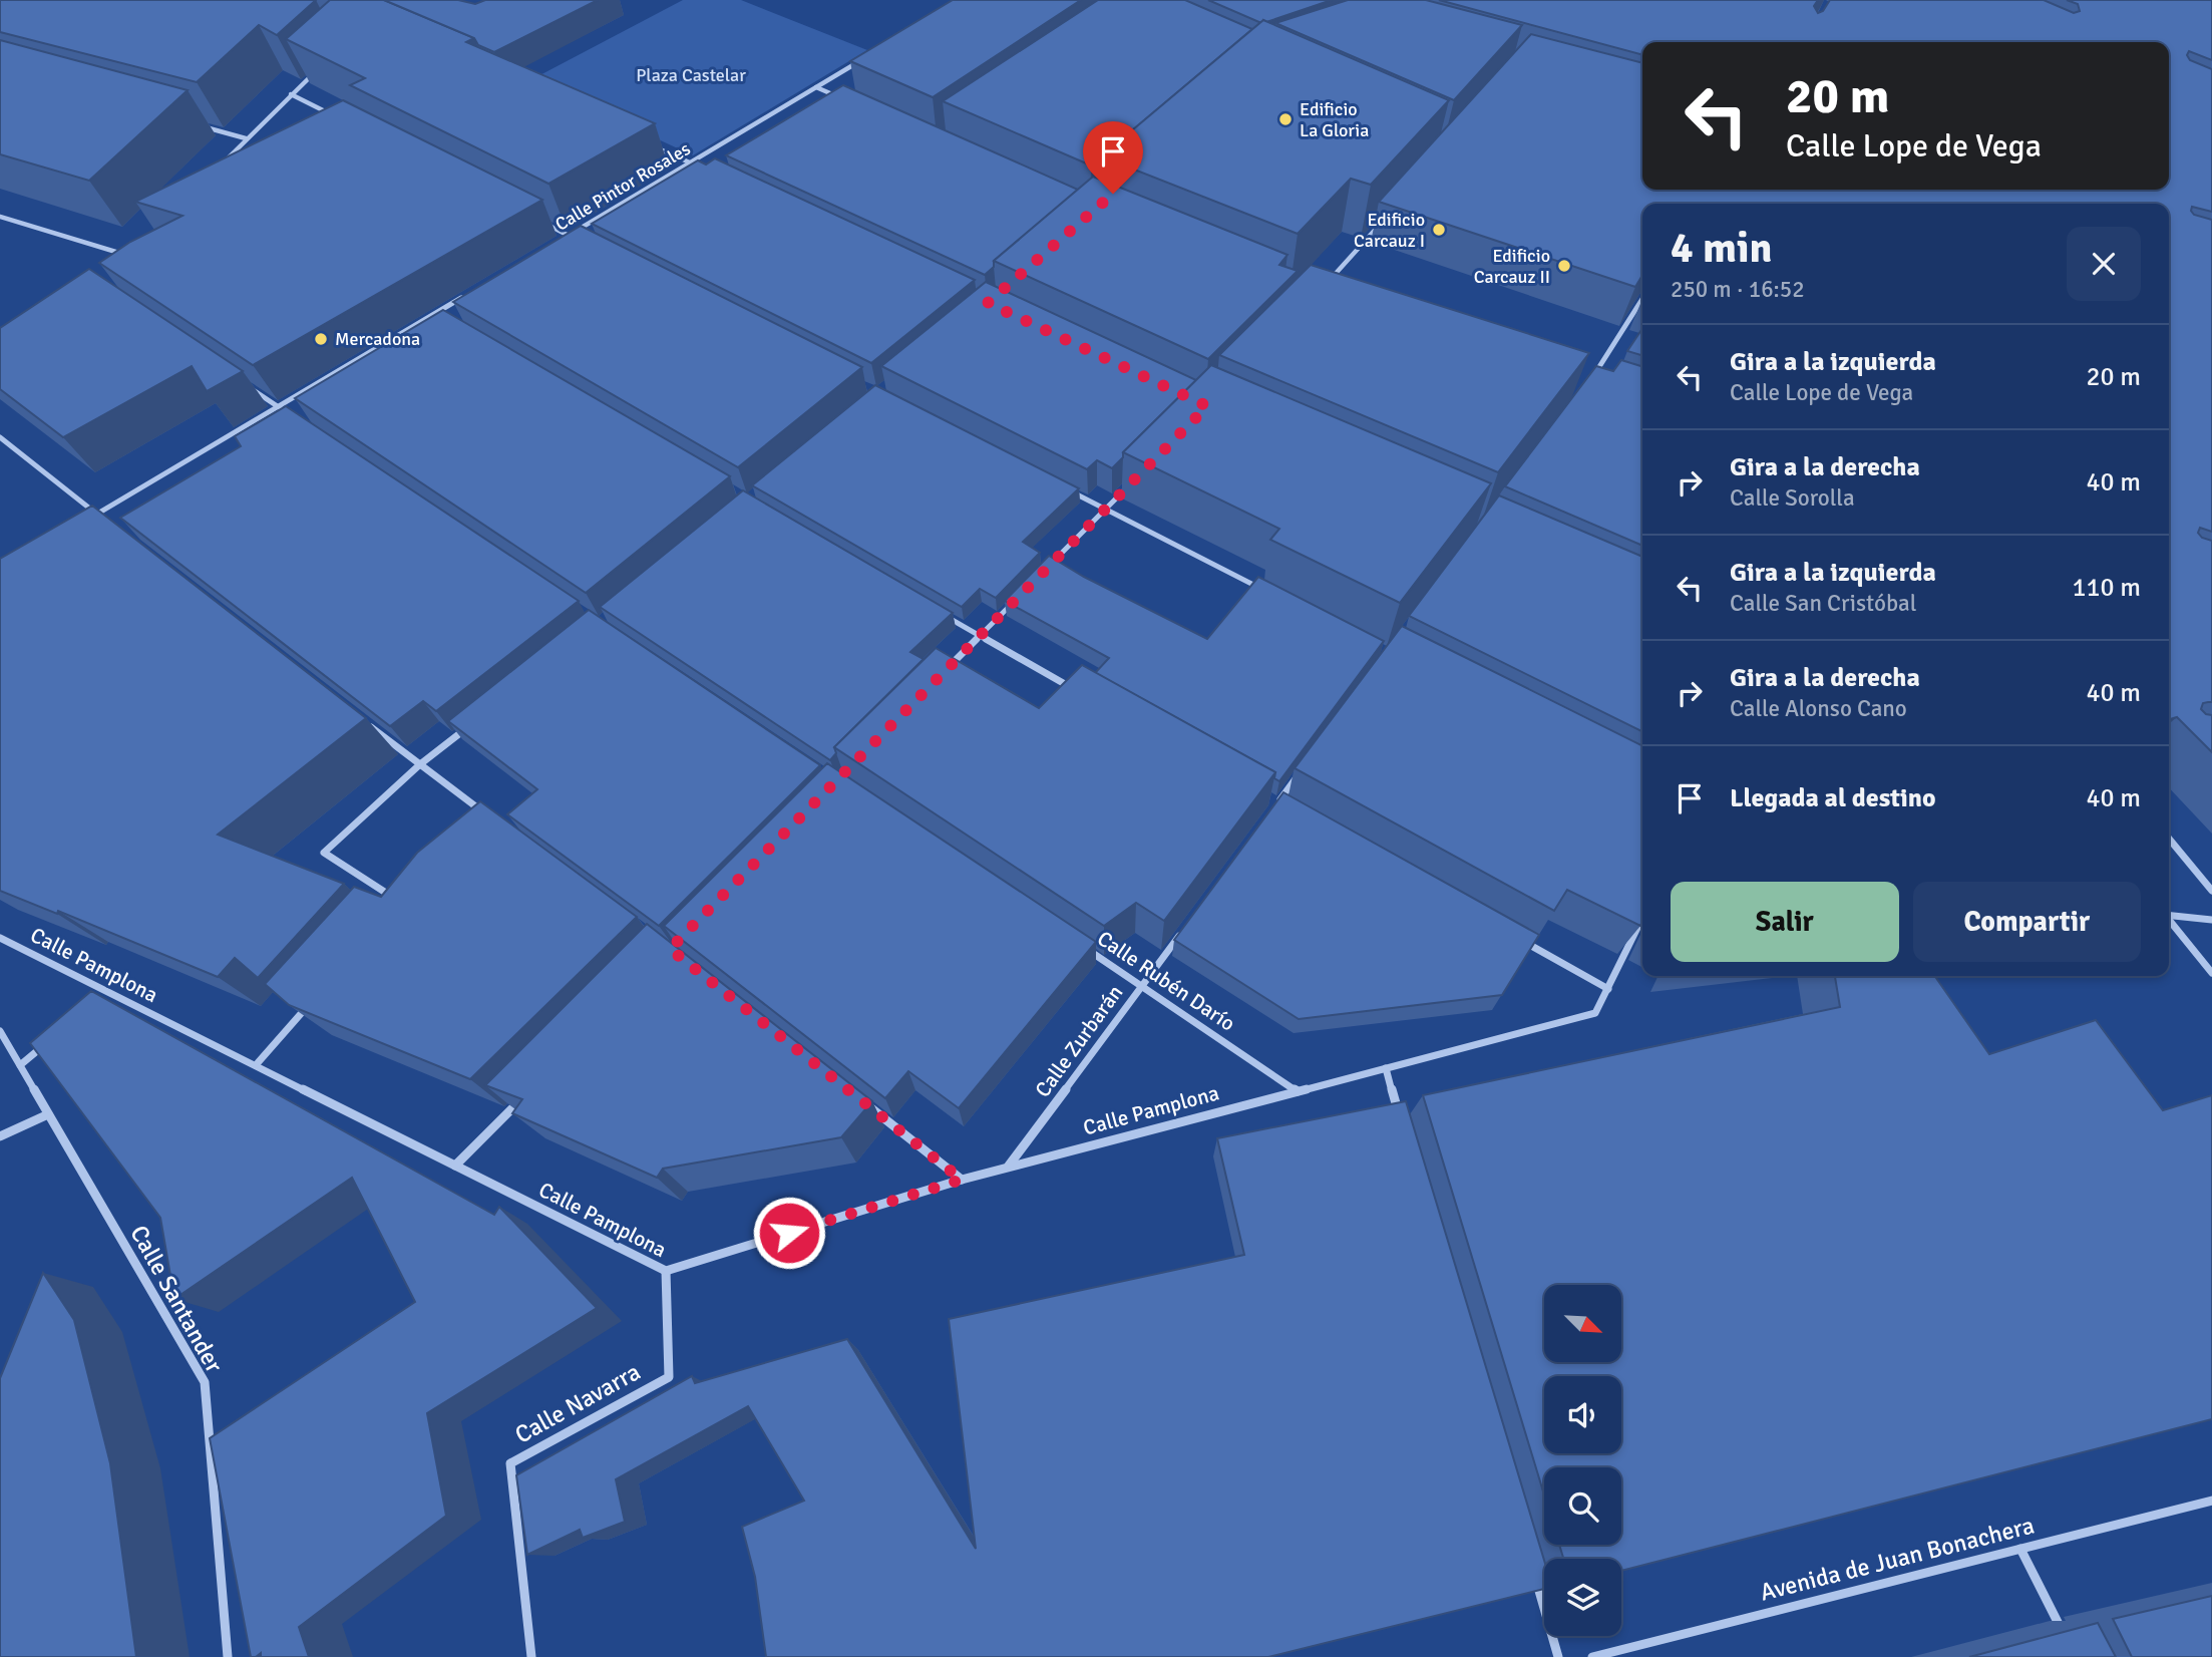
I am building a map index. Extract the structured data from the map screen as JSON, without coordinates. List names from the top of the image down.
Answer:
{
  "streets": {
    "street": [
      "Calle Pintor Rosales",
      "Calle Pamplona",
      "Calle Rubén Darío",
      "Calle Zurbarán",
      "Calle Santander",
      "Calle Navarra",
      "Avenida de Juan Bonachera"
    ]
  },
  "crossings": [
    ["Calle Pamplona", "Calle Rubén Darío"],
    ["Calle Pamplona", "Calle Zurbarán"],
    ["Calle Pamplona", "Calle Navarra"],
    ["Calle Rubén Darío", "Calle Zurbarán"]
  ],
  "parks": ["Plaza Castelar"],
  "places": [
    "Edificio La Gloria",
    "Edificio Carcauz I",
    "Edificio Carcauz II",
    "Mercadona"
  ],
  "north": "bottom right",
  "page": {
    "turn": ["20 m", "Calle Lope de Vega"],
    "heading": ["4 min", "250 m · 16:52"],
    "list": [
      {
        "name": "Gira a la izquierda",
        "note": "Calle Lope de Vega",
        "value": "20 m"
      },
      {
        "name": "Gira a la derecha",
        "note": "Calle Sorolla",
        "value": "40 m"
      },
      {
        "name": "Gira a la izquierda",
        "note": "Calle San Cristóbal",
        "value": "110 m"
      },
      {
        "name": "Gira a la derecha",
        "note": "Calle Alonso Cano",
        "value": "40 m"
      },
      {
        "name": "Llegada al destino",
        "value": "40 m"
      }
    ],
    "buttons": ["Salir", "Compartir"]
  }
}
